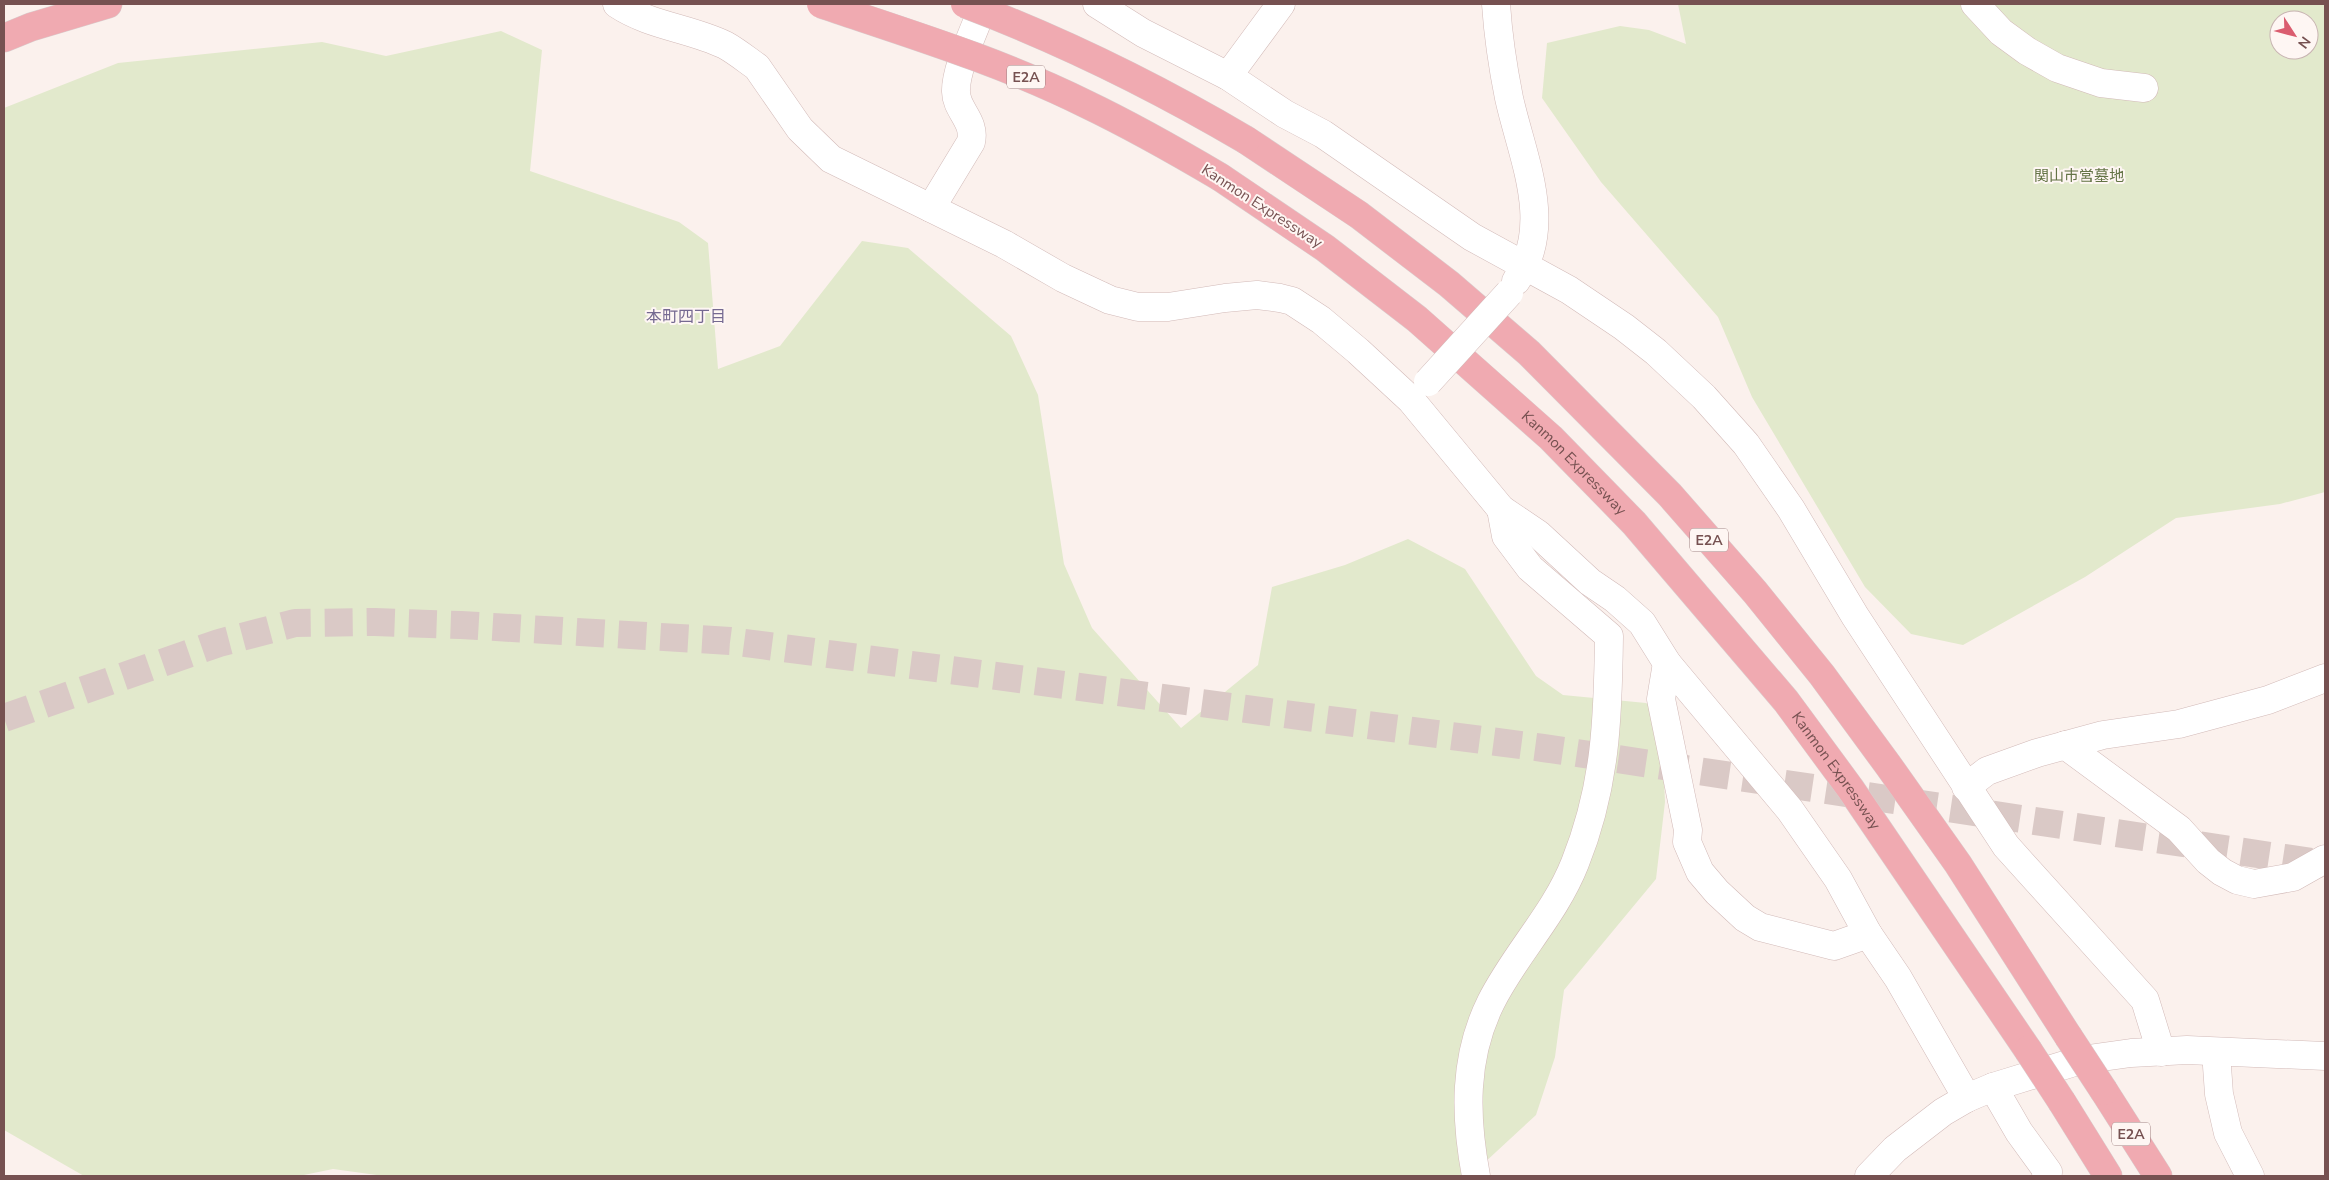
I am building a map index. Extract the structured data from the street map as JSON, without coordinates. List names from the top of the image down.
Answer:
{
  "streets": {
    "highway": ["E2A", "Kanmon Expressway"]
  },
  "districts": ["本町四丁目"],
  "parks": ["関山市営墓地"],
  "north": "bottom right"
}
